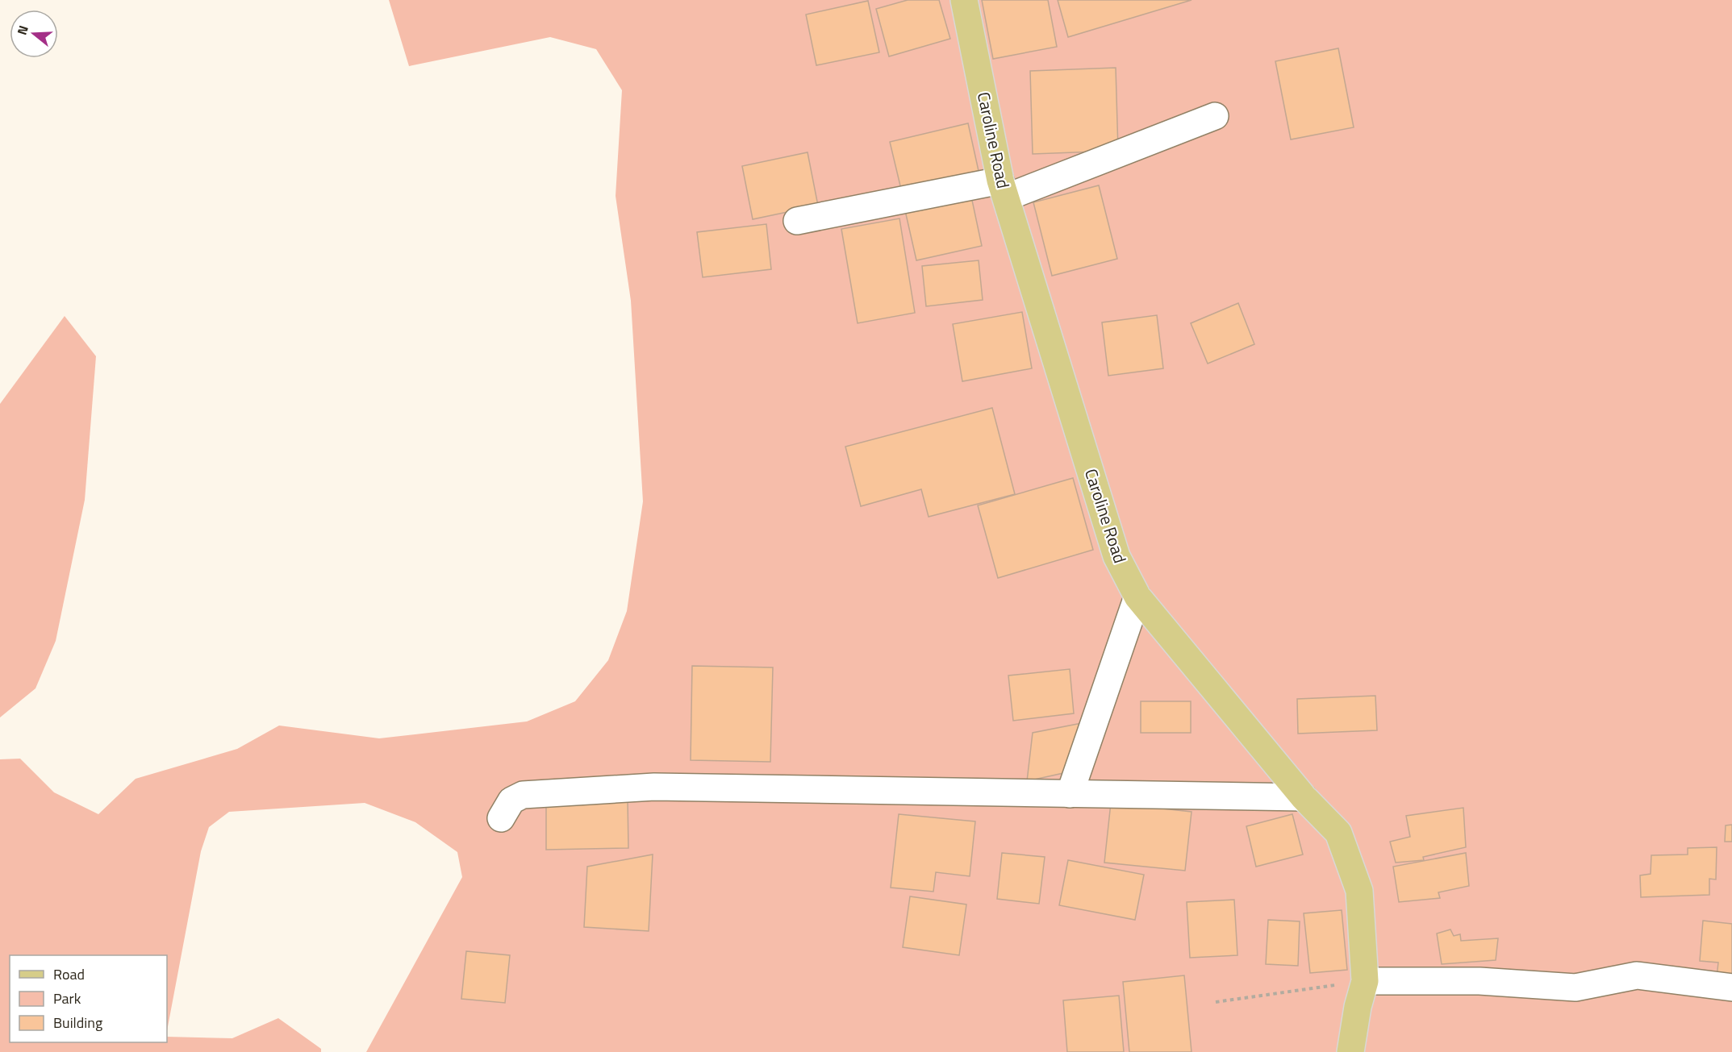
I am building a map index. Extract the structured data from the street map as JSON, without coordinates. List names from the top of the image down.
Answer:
{
  "streets": {
    "main road": ["Caroline Road"]
  },
  "legend": ["Road", "Park", "Building"],
  "north": "left"
}
